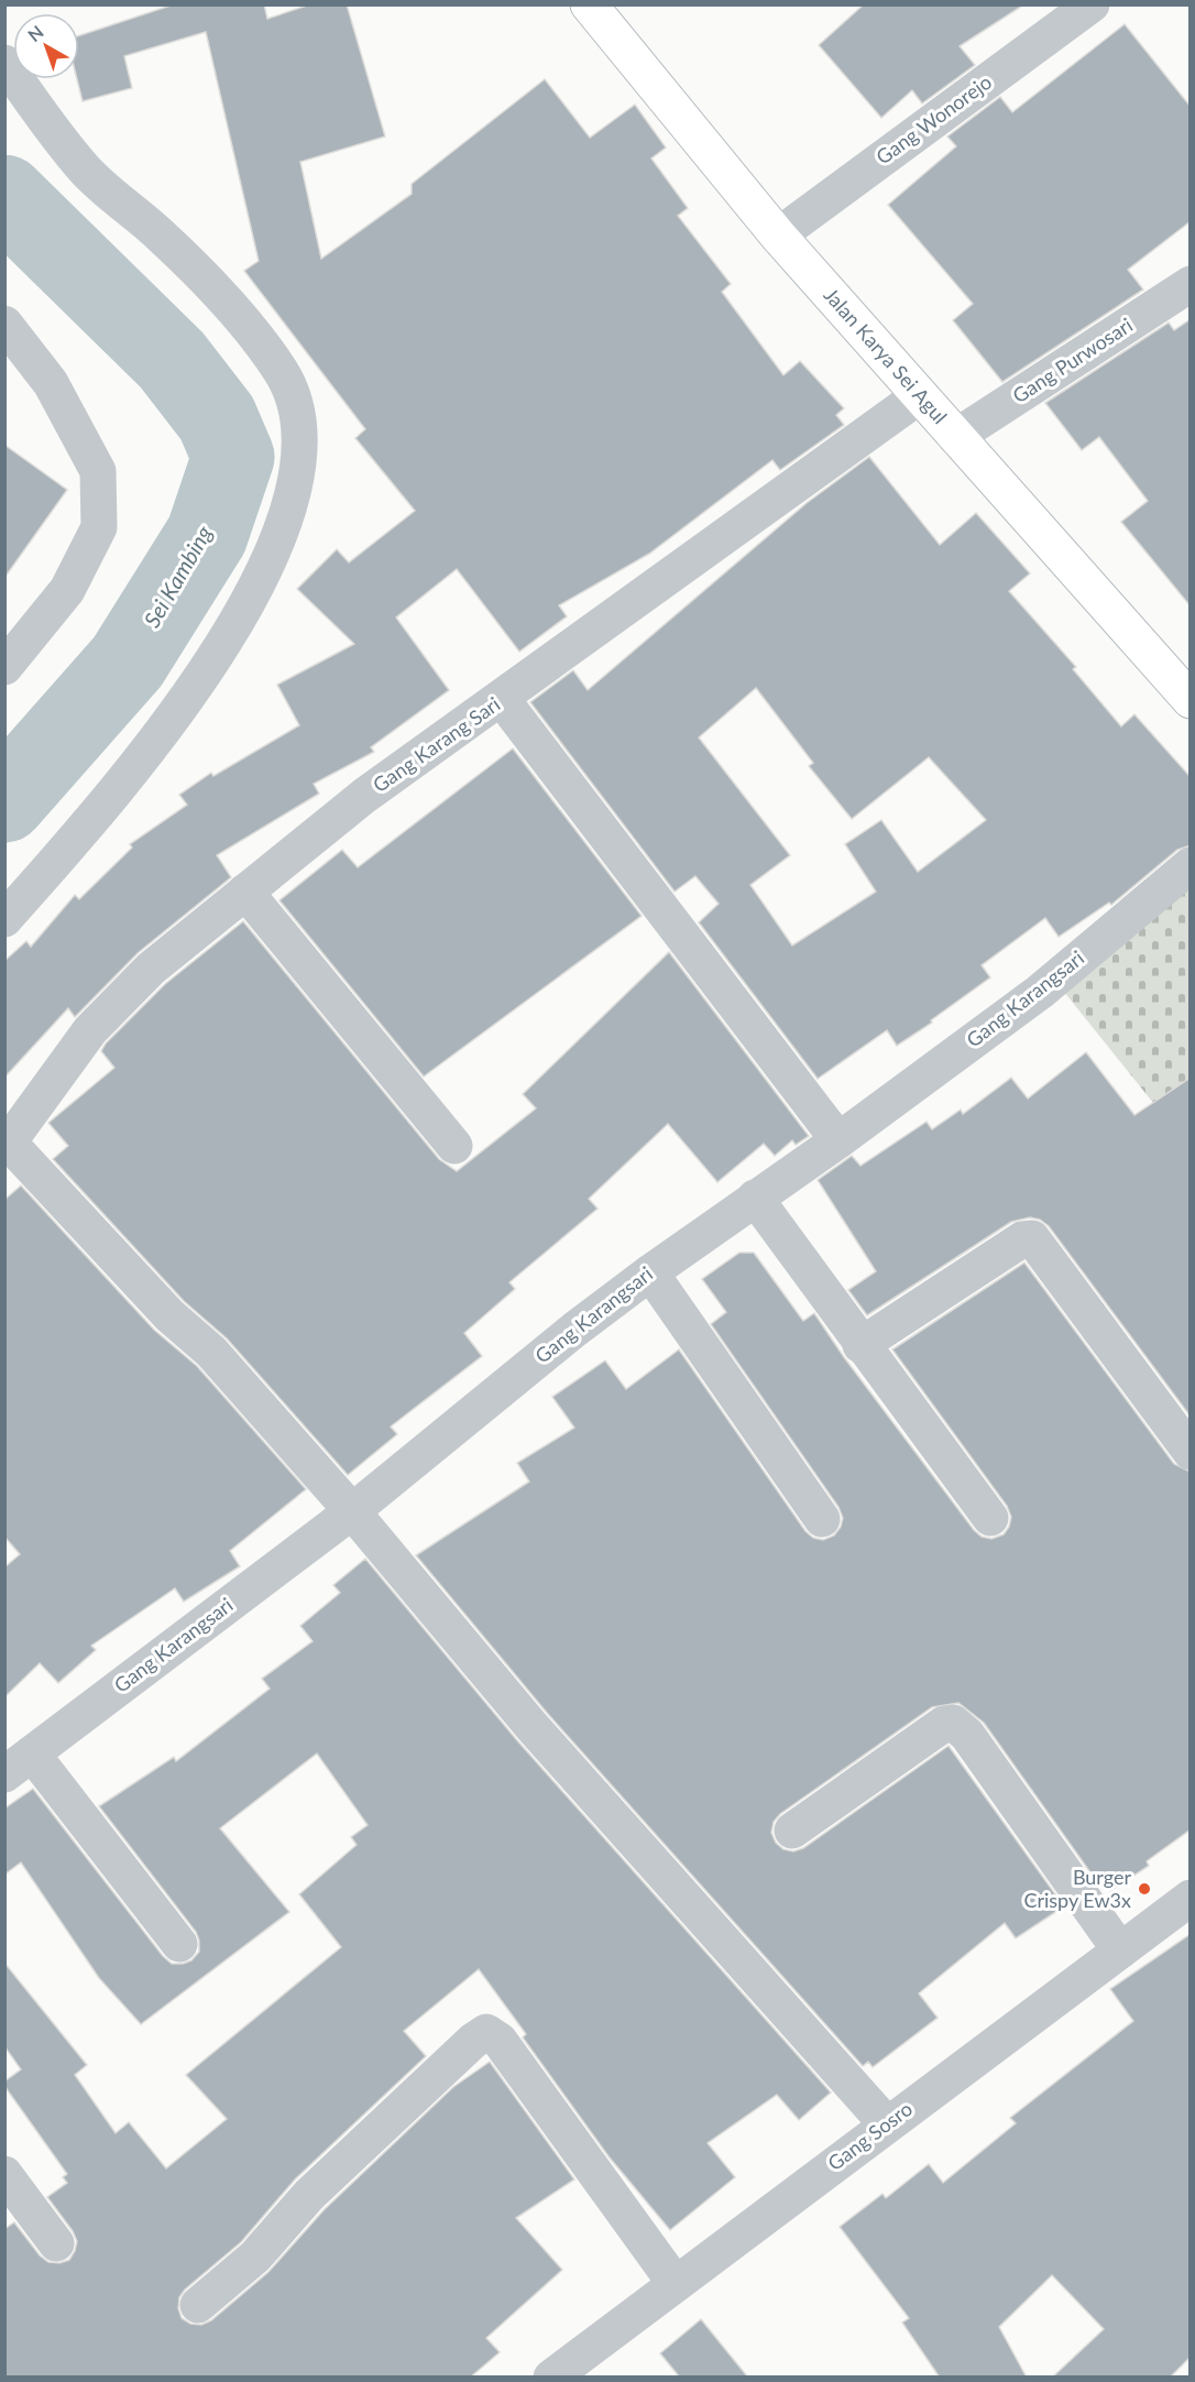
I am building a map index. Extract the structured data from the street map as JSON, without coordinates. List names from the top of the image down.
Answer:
{
  "streets": {
    "main road": ["Jalan Karya Sei Agul"],
    "street": [
      "Gang Wonorejo",
      "Gang Purwosari",
      "Gang Karang Sari",
      "Gang Karangsari",
      "Gang Sosro"
    ]
  },
  "crossings": [
    ["Gang Wonorejo", "Jalan Karya Sei Agul"],
    ["Jalan Karya Sei Agul", "Gang Purwosari"],
    ["Jalan Karya Sei Agul", "Gang Karang Sari"]
  ],
  "water": ["Sei Kambing"],
  "places": ["Burger Crispy Ew3x"],
  "north": "top left"
}
